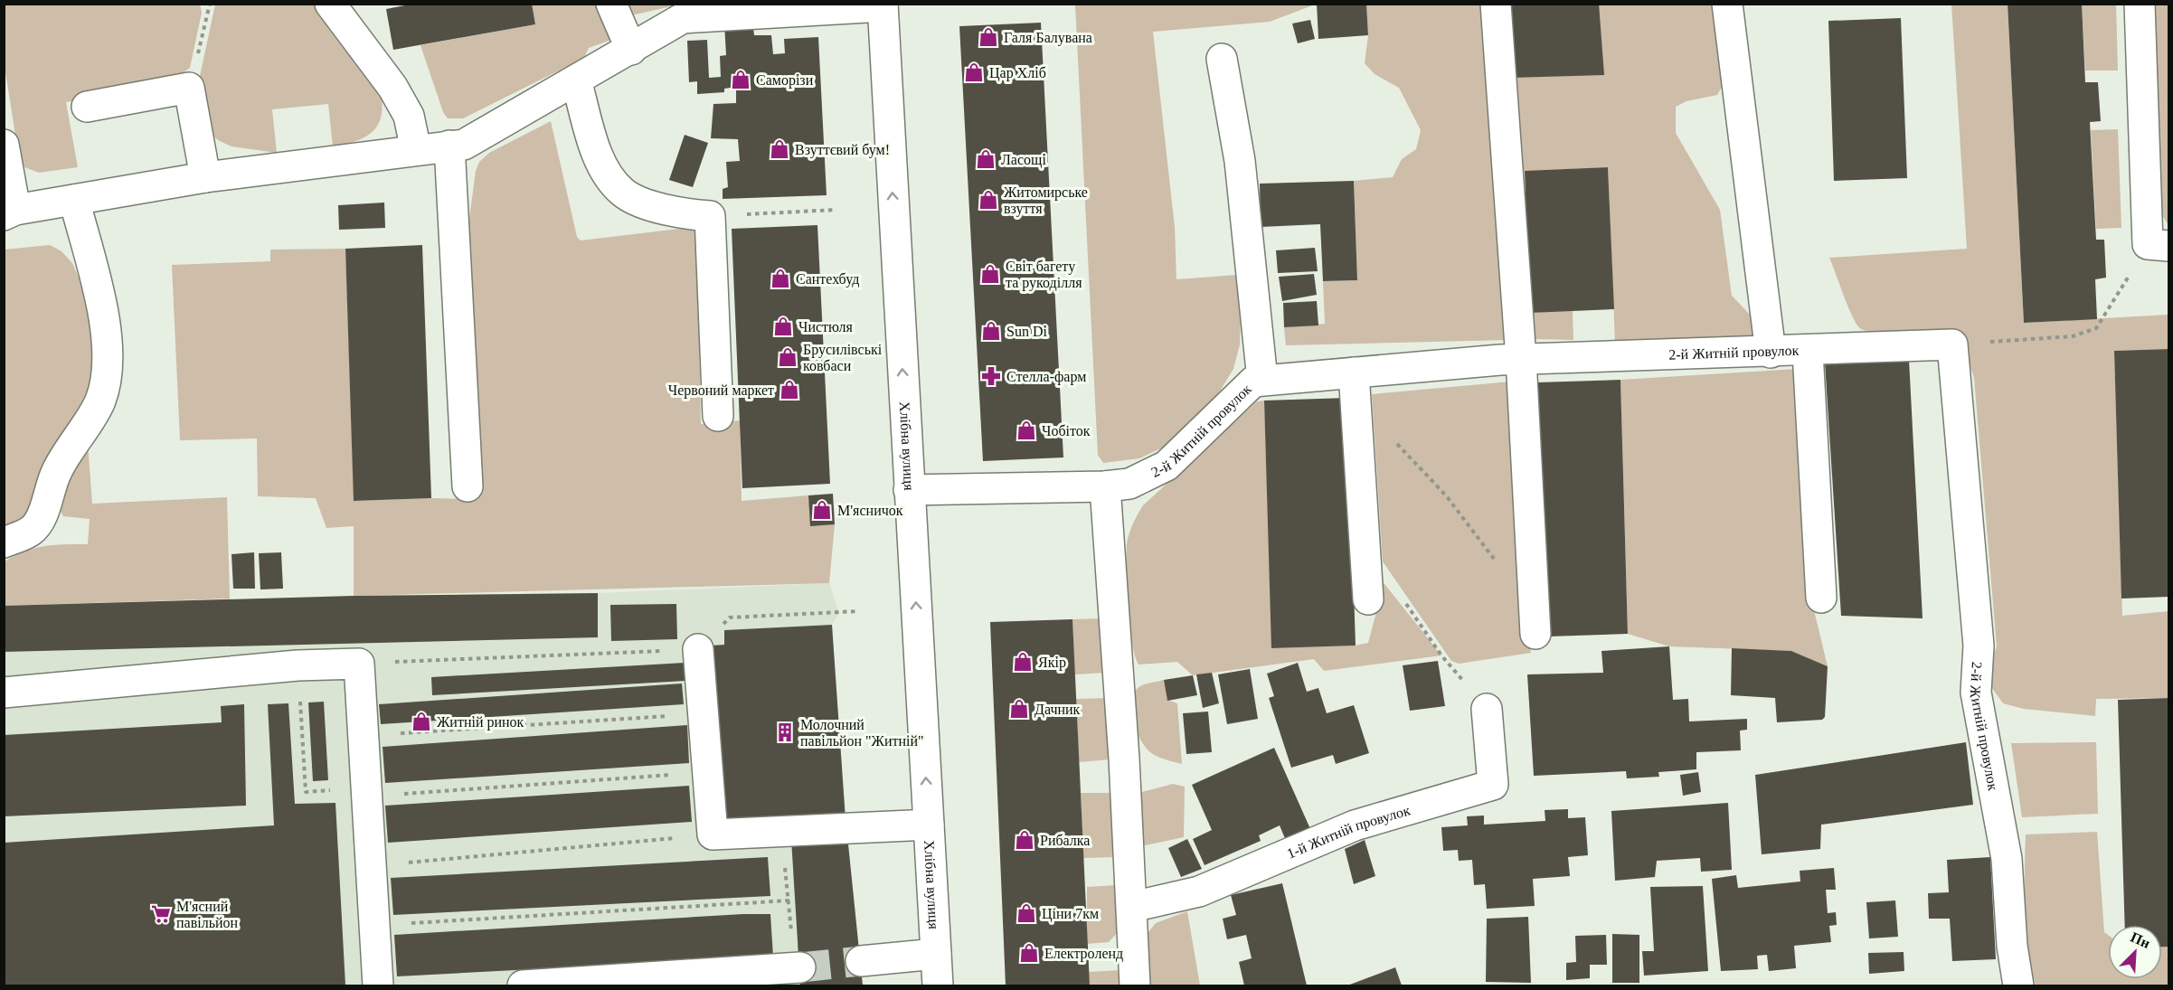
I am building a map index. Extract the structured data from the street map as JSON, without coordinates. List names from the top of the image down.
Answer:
{
  "streets": {
    "street": ["2-й Житній провулок", "Хлібна вулиця", "1-й Житній провулок"]
  },
  "crossings": [
    ["2-й Житній провулок", "Хлібна вулиця"]
  ],
  "places": {
    "shop": [
      "Галя Балувана",
      "Цар Хліб",
      "Саморізи",
      "Взуттєвий бум!",
      "Ласощі",
      "Житомирське взуття",
      "Світ багету та рукоділля",
      "Сантехбуд",
      "Чистюля",
      "Sun Di",
      "Брусилівські ковбаси",
      "Червоний маркет",
      "Чобіток",
      "М'ясничок",
      "Якір",
      "Дачник",
      "Житній ринок",
      "Рибалка",
      "Ціни 7км",
      "Електроленд"
    ],
    "pharmacy": ["Стелла-фарм"],
    "building": ["Молочний павільйон \"Житній\""],
    "supermarket": ["М'ясний павільйон"]
  },
  "north": "top right"
}
